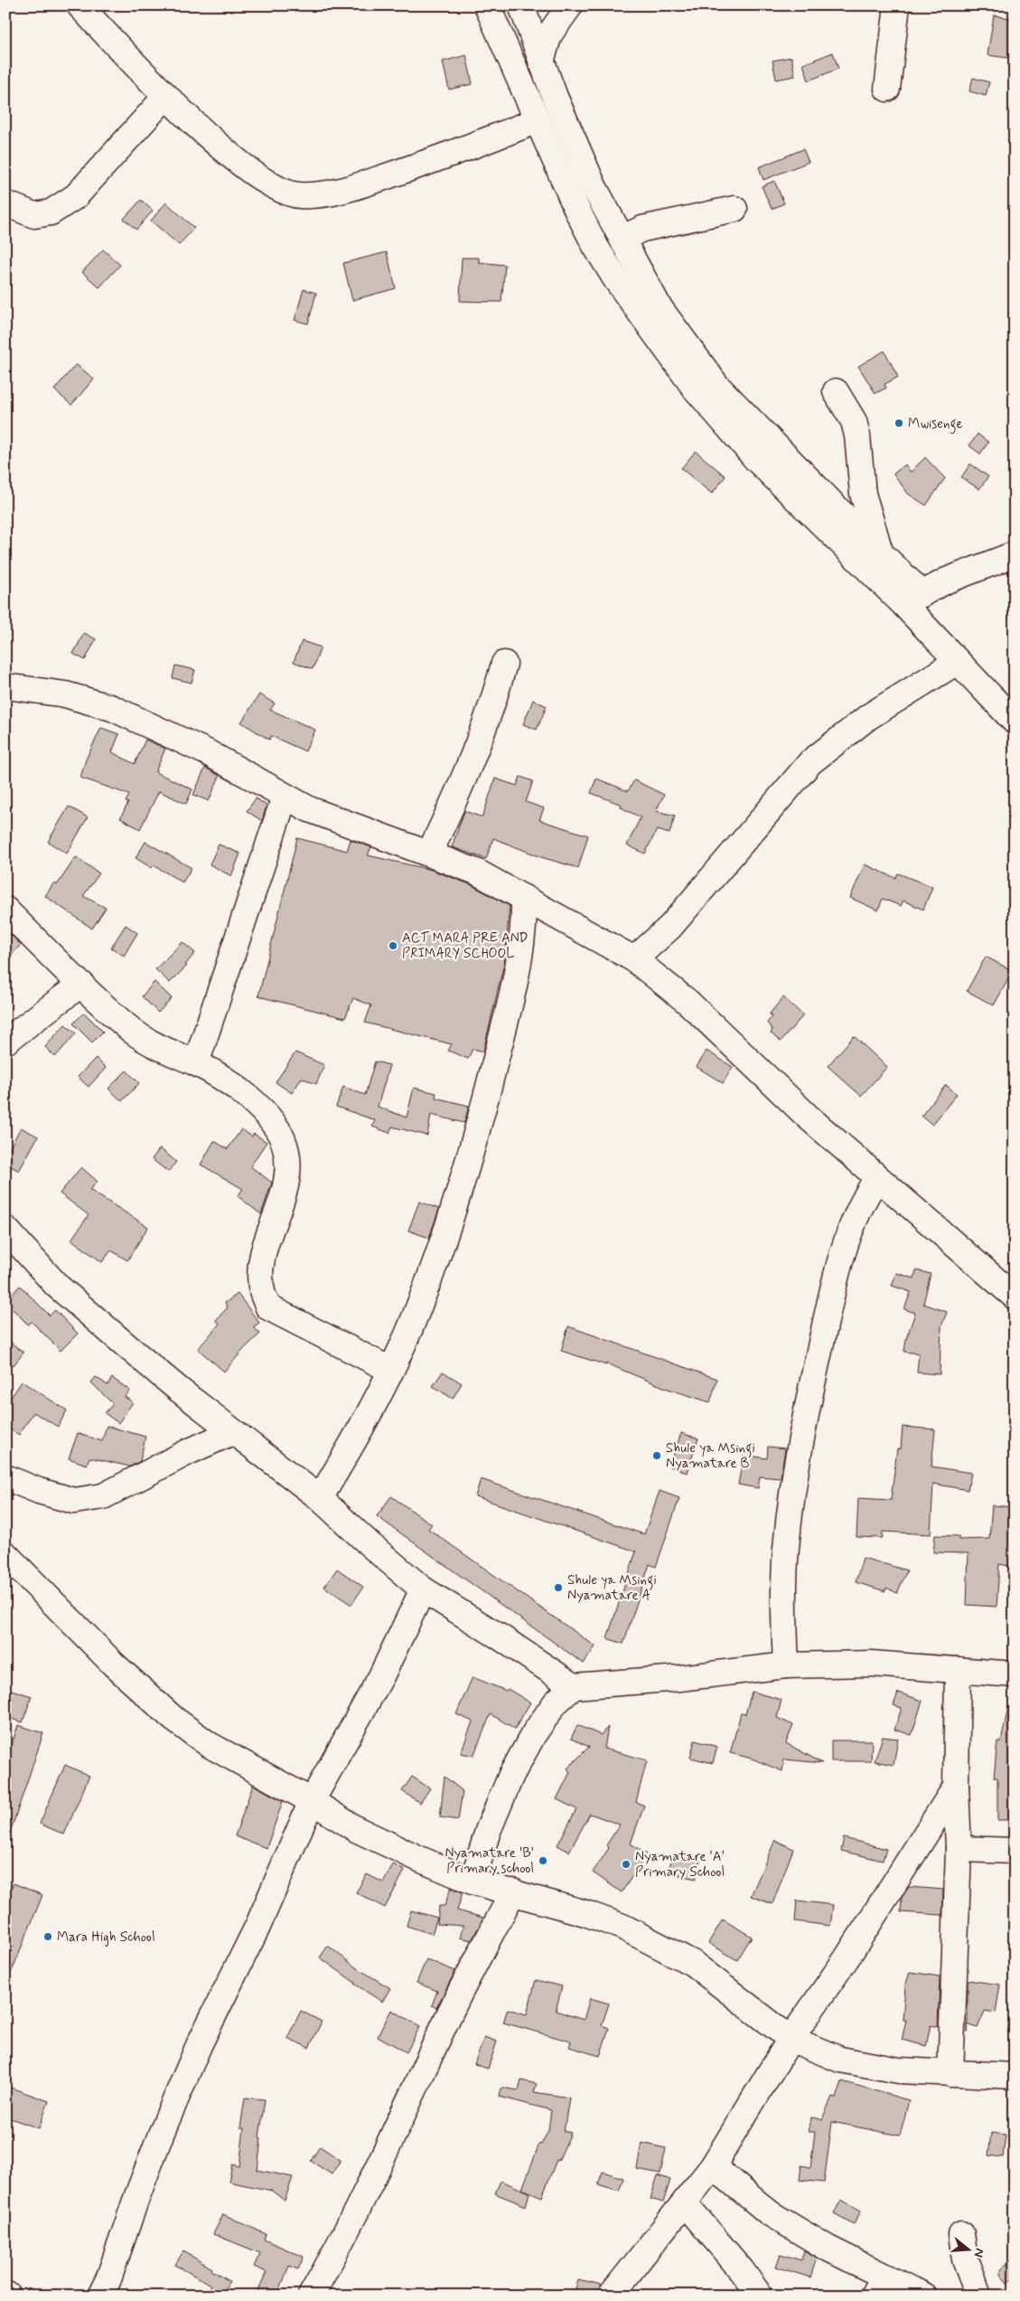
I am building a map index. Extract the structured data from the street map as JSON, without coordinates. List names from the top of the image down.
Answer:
{
  "places": [
    "Mwisenge",
    "ACT MARA PRE AND PRIMARY SCHOOL",
    "Shule ya Msingi Nyamatare B",
    "Shule ya Msingi Nyamatare A",
    "Nyamatare 'B' Primary school",
    "Nyamatare 'A' Primary School",
    "Mara High School"
  ],
  "north": "right"
}
